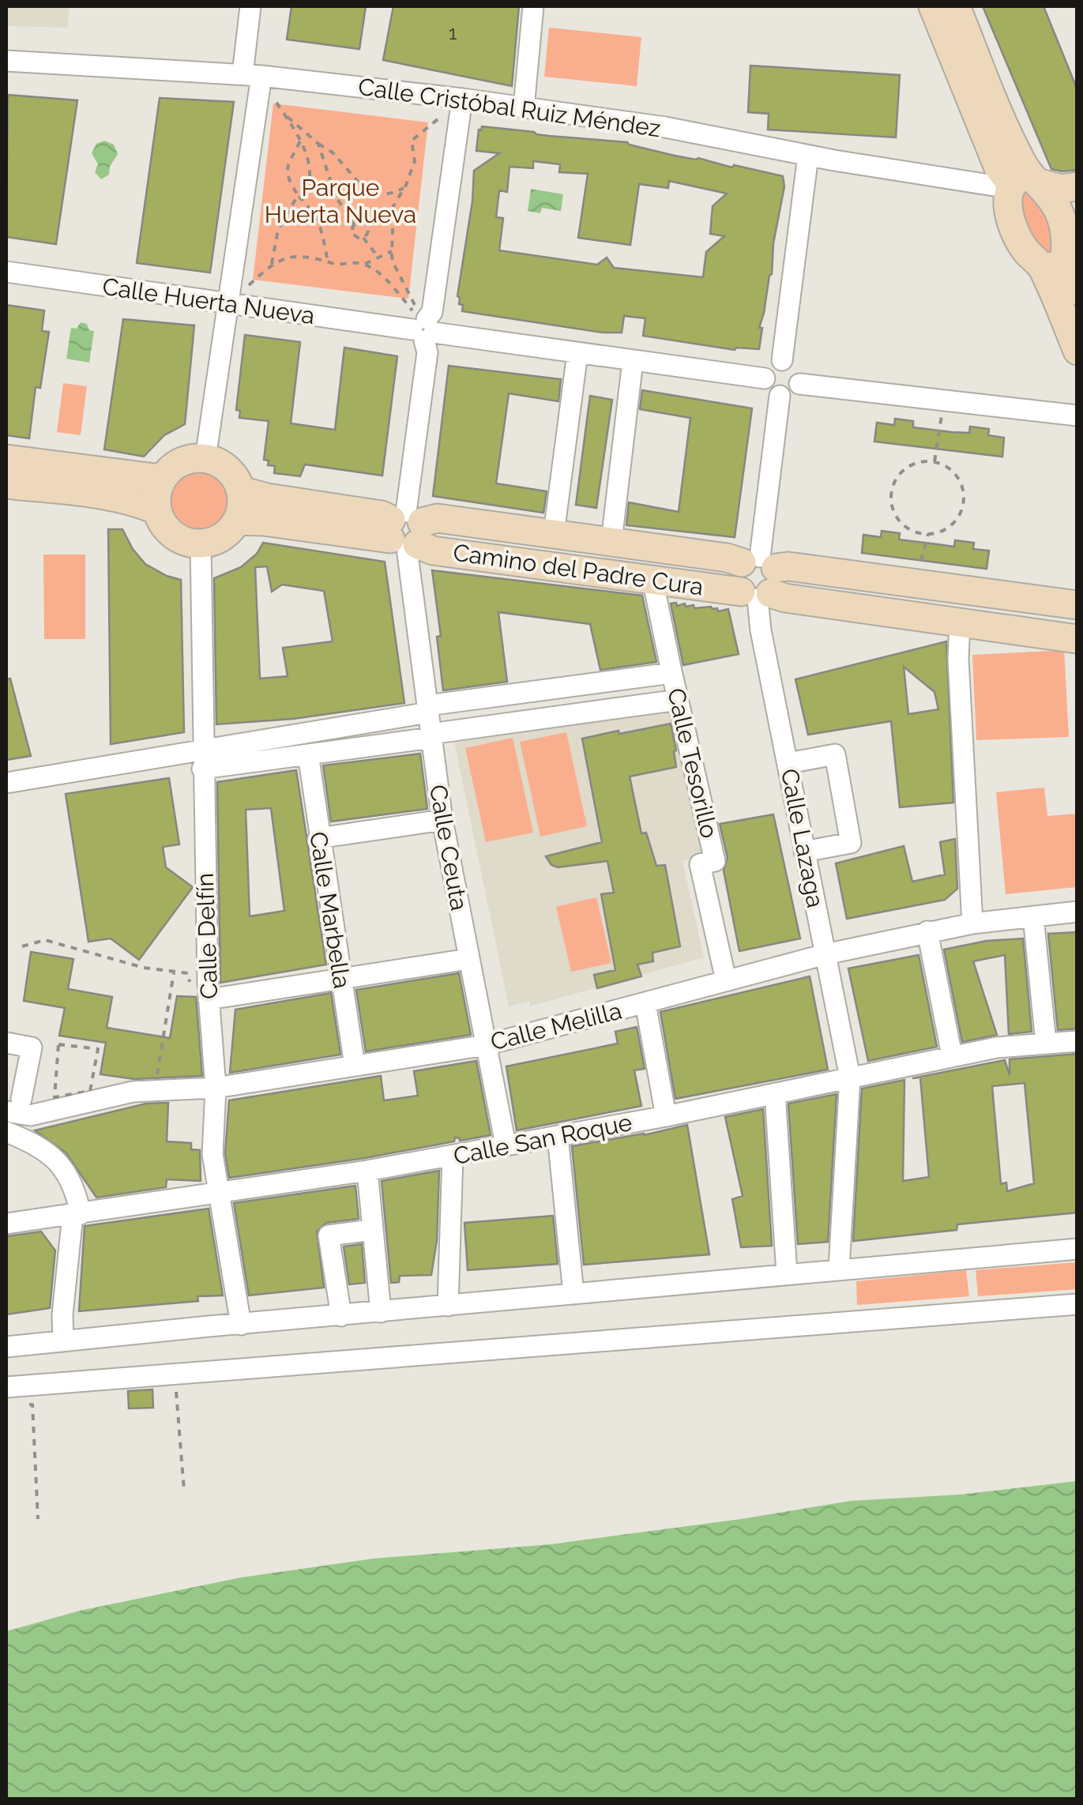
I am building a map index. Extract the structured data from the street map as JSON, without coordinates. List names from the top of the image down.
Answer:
{
  "streets": {
    "street": [
      "Calle Cristóbal Ruiz Méndez",
      "Calle Huerta Nueva",
      "Camino del Padre Cura",
      "Calle Tesorillo",
      "Calle Lazaga",
      "Calle Ceuta",
      "Calle Marbella",
      "Calle Delfín",
      "Calle Melilla",
      "Calle San Roque"
    ]
  },
  "crossings": [
    ["Calle Cristóbal Ruiz Méndez", "Calle Ceuta"],
    ["Calle Huerta Nueva", "Calle Lazaga"],
    ["Calle Huerta Nueva", "Calle Ceuta"],
    ["Camino del Padre Cura", "Calle Tesorillo"],
    ["Camino del Padre Cura", "Calle Lazaga"],
    ["Camino del Padre Cura", "Calle Ceuta"],
    ["Camino del Padre Cura", "Calle Delfín"],
    ["Calle Tesorillo", "Calle Melilla"],
    ["Calle Lazaga", "Calle Melilla"],
    ["Calle Lazaga", "Calle San Roque"],
    ["Calle Ceuta", "Calle Melilla"],
    ["Calle Ceuta", "Calle San Roque"],
    ["Calle Marbella", "Calle Melilla"],
    ["Calle Delfín", "Calle Melilla"],
    ["Calle Delfín", "Calle San Roque"]
  ],
  "parks": ["Parque Huerta Nueva"],
  "house_numbers": ["1"]
}
